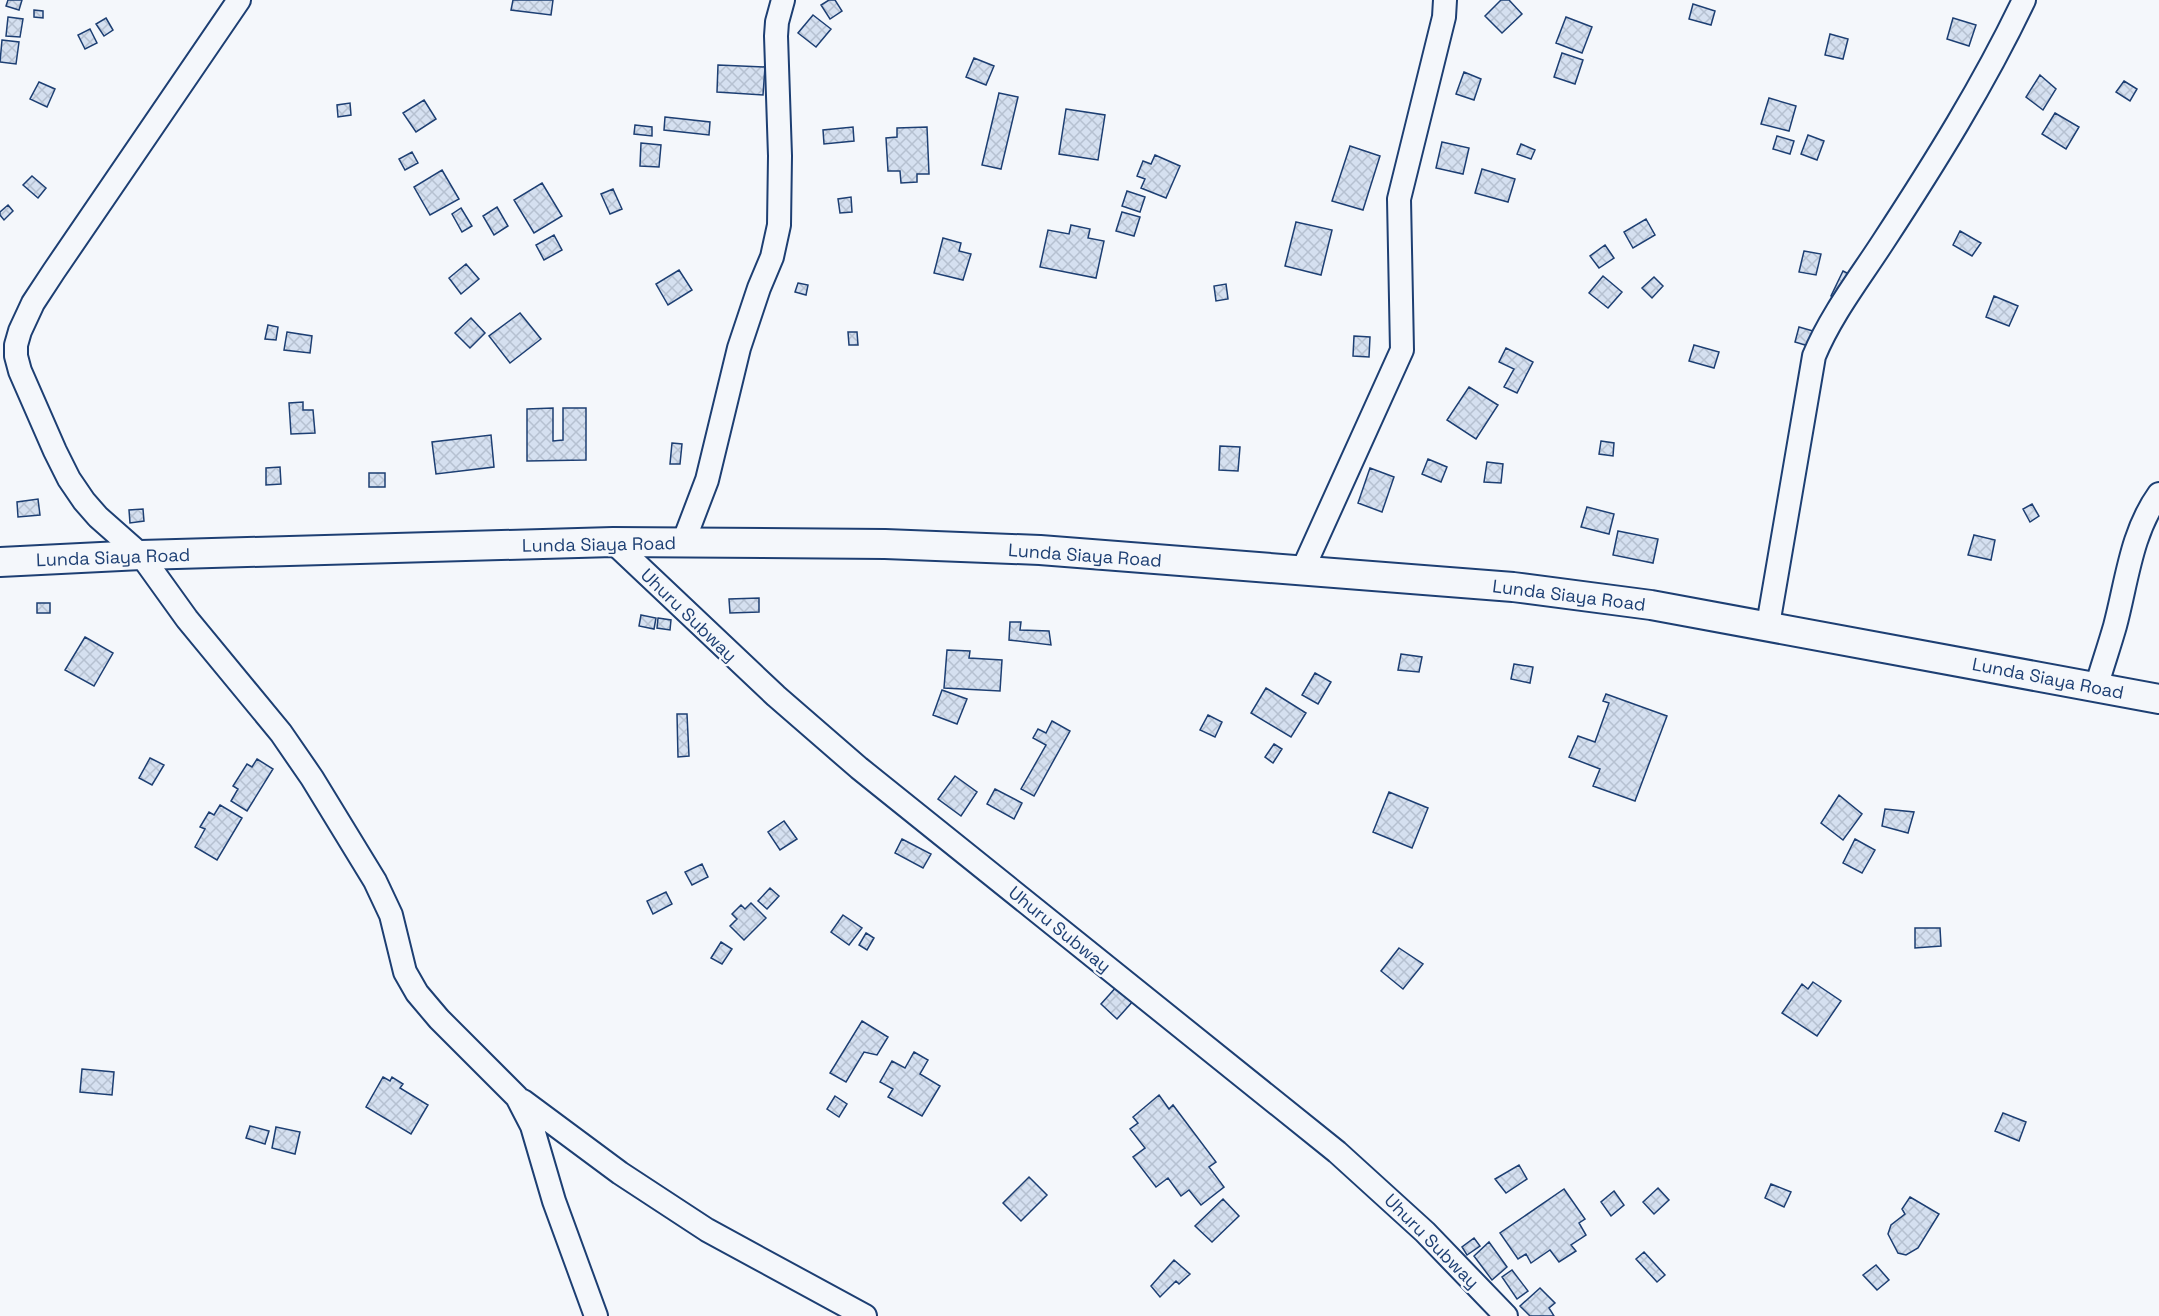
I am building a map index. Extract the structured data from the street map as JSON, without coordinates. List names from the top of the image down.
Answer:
{
  "streets": {
    "main road": ["Lunda Siaya Road"],
    "street": ["Uhuru Subway"]
  },
  "crossings": [
    ["Lunda Siaya Road", "Uhuru Subway"]
  ]
}
